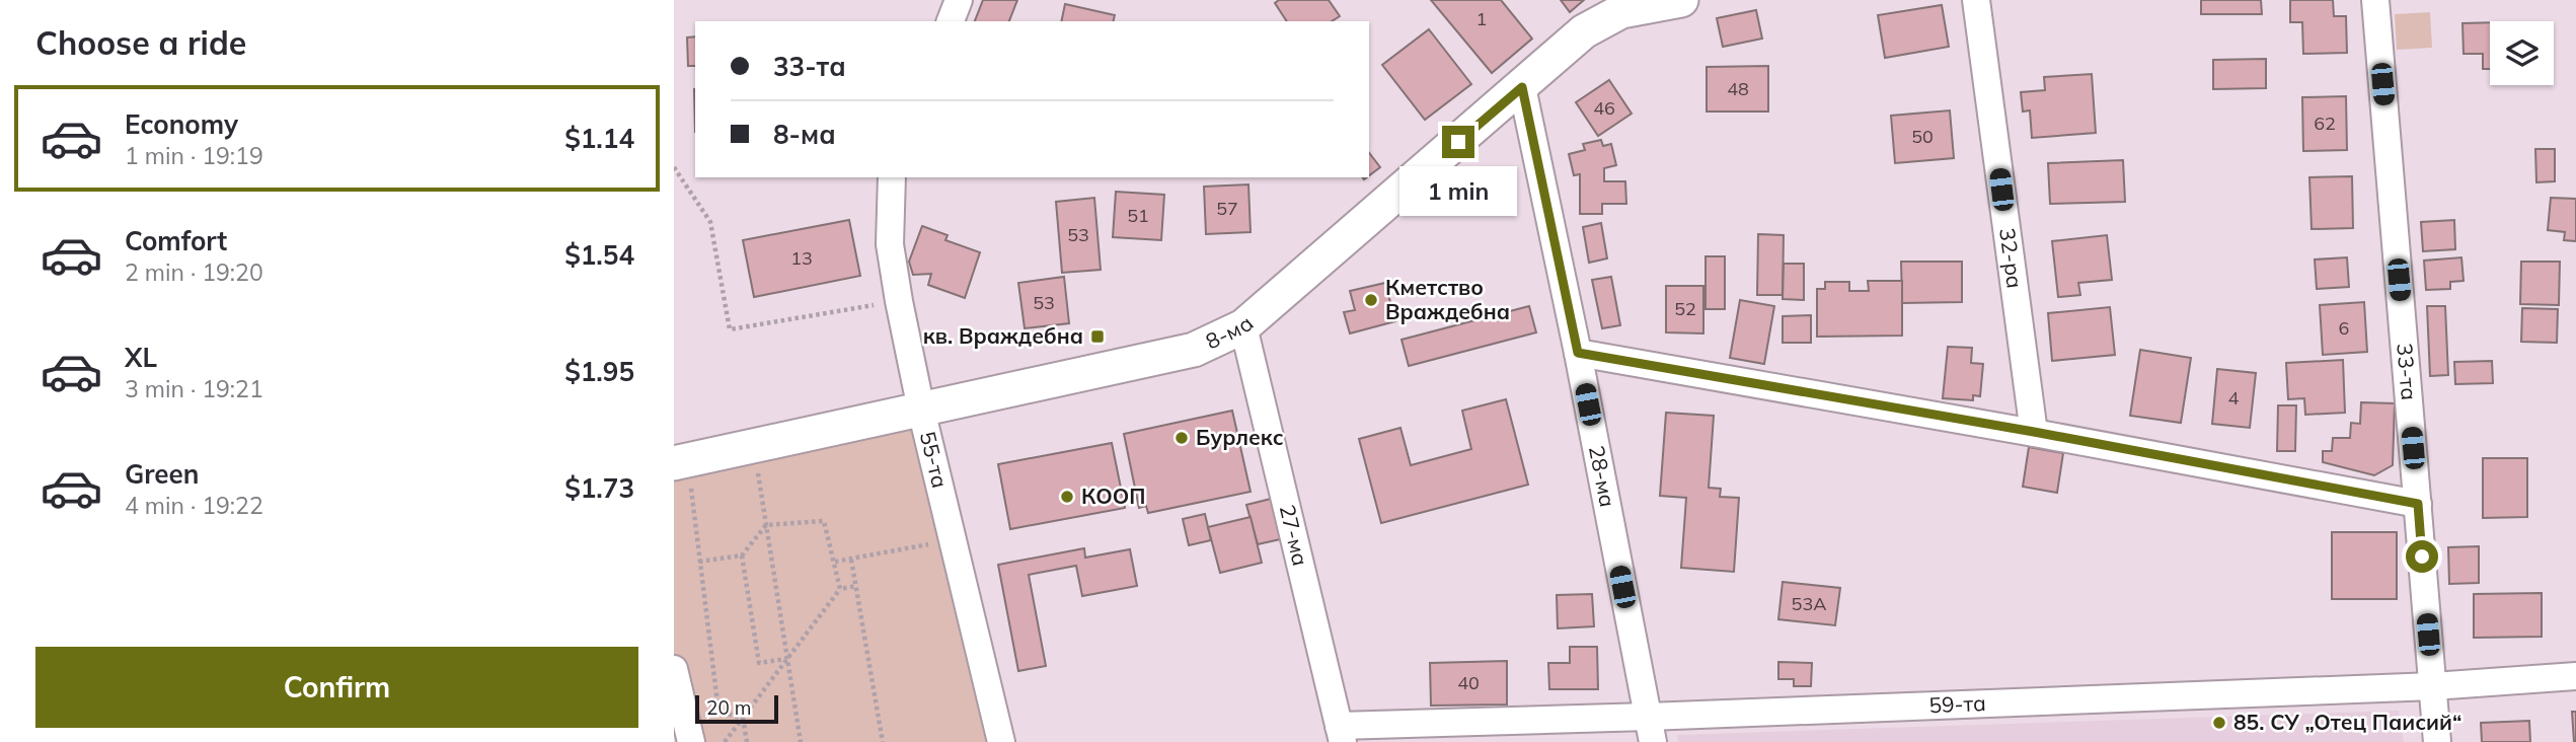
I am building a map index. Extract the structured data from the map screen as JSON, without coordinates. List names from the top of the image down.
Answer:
{
  "streets": {
    "street": [
      "32-ра",
      "8-ма",
      "33-та",
      "55-та",
      "28-ма",
      "27-ма",
      "59-та"
    ]
  },
  "crossings": [
    ["8-ма", "55-та"],
    ["8-ма", "28-ма"],
    ["8-ма", "27-ма"],
    ["33-та", "59-та"],
    ["28-ма", "59-та"],
    ["27-ма", "59-та"]
  ],
  "places": {
    "other": [
      "Кметство Враждебна",
      "Бурлекс",
      "КООП",
      "85. СУ „Отец Паисий“"
    ],
    "transit": ["кв. Враждебна"]
  },
  "house_numbers": [
    "1",
    "48",
    "46",
    "62",
    "50",
    "57",
    "51",
    "53",
    "13",
    "53",
    "52",
    "6",
    "4",
    "53А",
    "40"
  ],
  "scale_bar": "20 m",
  "page": {
    "heading": "Choose a ride",
    "banner": ["33-та", "8-ма"],
    "list": [
      {
        "name": "Economy",
        "note": "1 min · 19:19",
        "value": "$1.14"
      },
      {
        "name": "Comfort",
        "note": "2 min · 19:20",
        "value": "$1.54"
      },
      {
        "name": "XL",
        "note": "3 min · 19:21",
        "value": "$1.95"
      },
      {
        "name": "Green",
        "note": "4 min · 19:22",
        "value": "$1.73"
      }
    ],
    "bubble": "1 min",
    "buttons": "Confirm",
    "scale": "20 m"
  }
}
